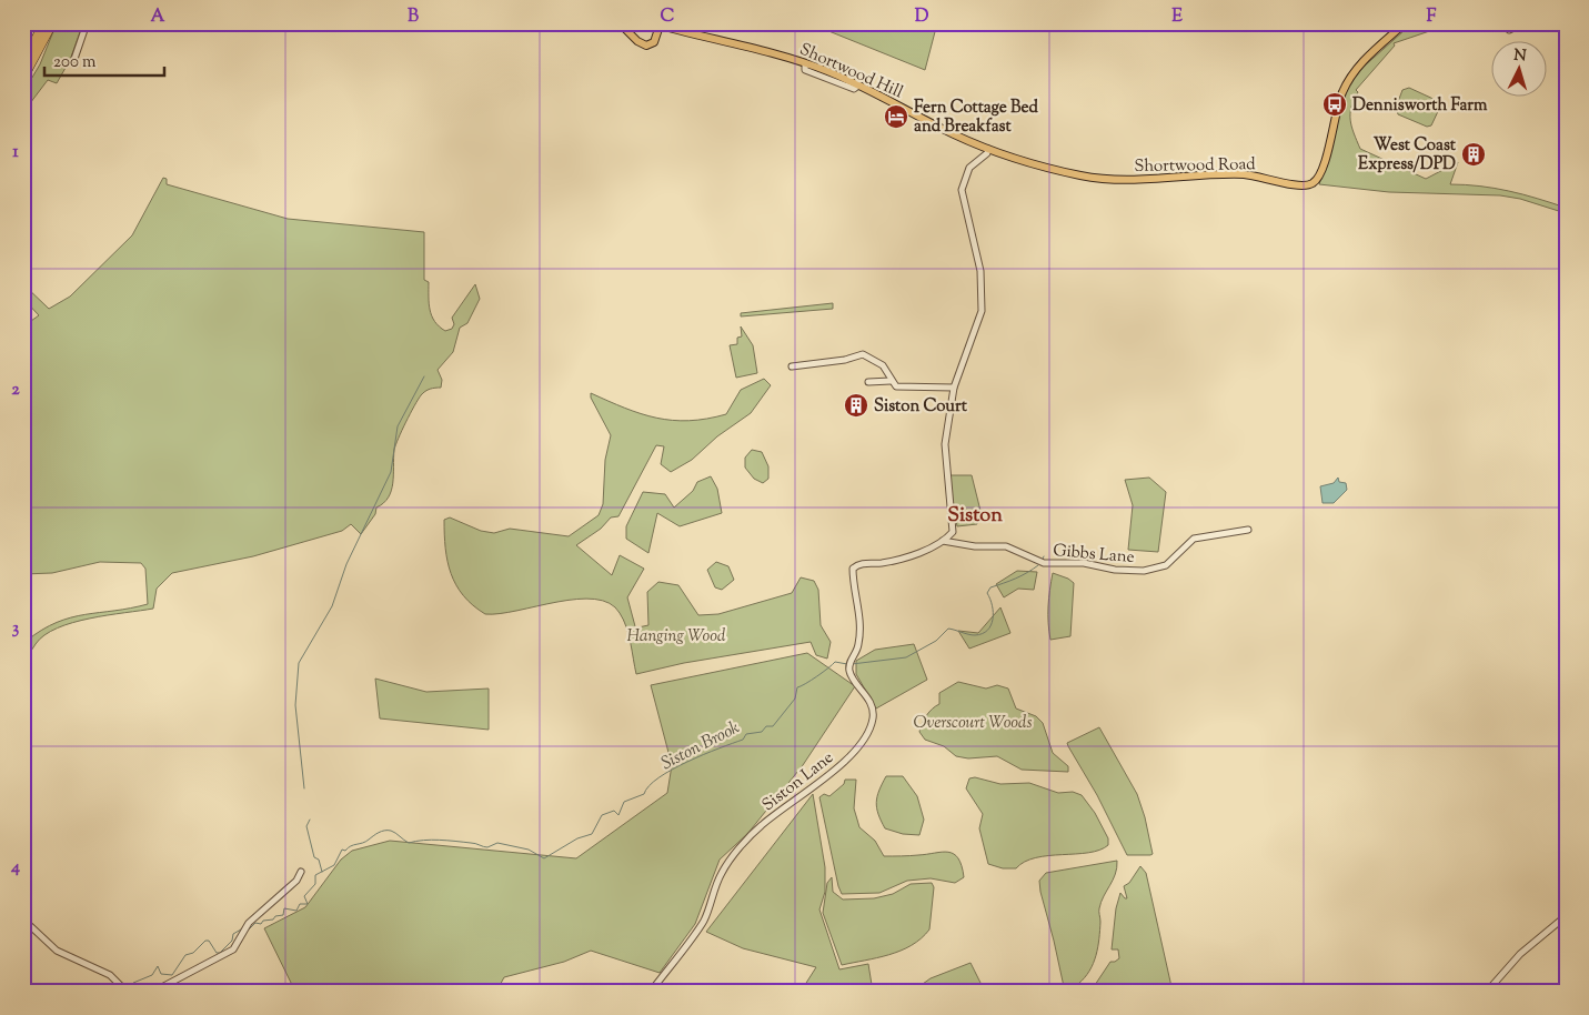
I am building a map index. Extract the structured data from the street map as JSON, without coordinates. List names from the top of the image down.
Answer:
{
  "streets": {
    "main road": ["Shortwood Hill", "Shortwood Road"],
    "street": ["Gibbs Lane", "Siston Lane"]
  },
  "crossings": [
    ["Shortwood Hill", "Shortwood Road"],
    ["Gibbs Lane", "Siston Lane"]
  ],
  "districts": ["Siston"],
  "water": ["Siston Brook"],
  "parks": ["Hanging Wood", "Overscourt Woods"],
  "places": {
    "bus stop": ["Dennisworth Farm"],
    "hotel": ["Fern Cottage Bed and Breakfast"],
    "building": ["West Coast Express/DPD", "Siston Court"]
  },
  "scale_bar": "200 m",
  "north": "top",
  "grid": {
    "columns": [
      "A",
      "B",
      "C",
      "D",
      "E",
      "F"
    ],
    "rows": [
      "1",
      "2",
      "3",
      "4"
    ]
  }
}
